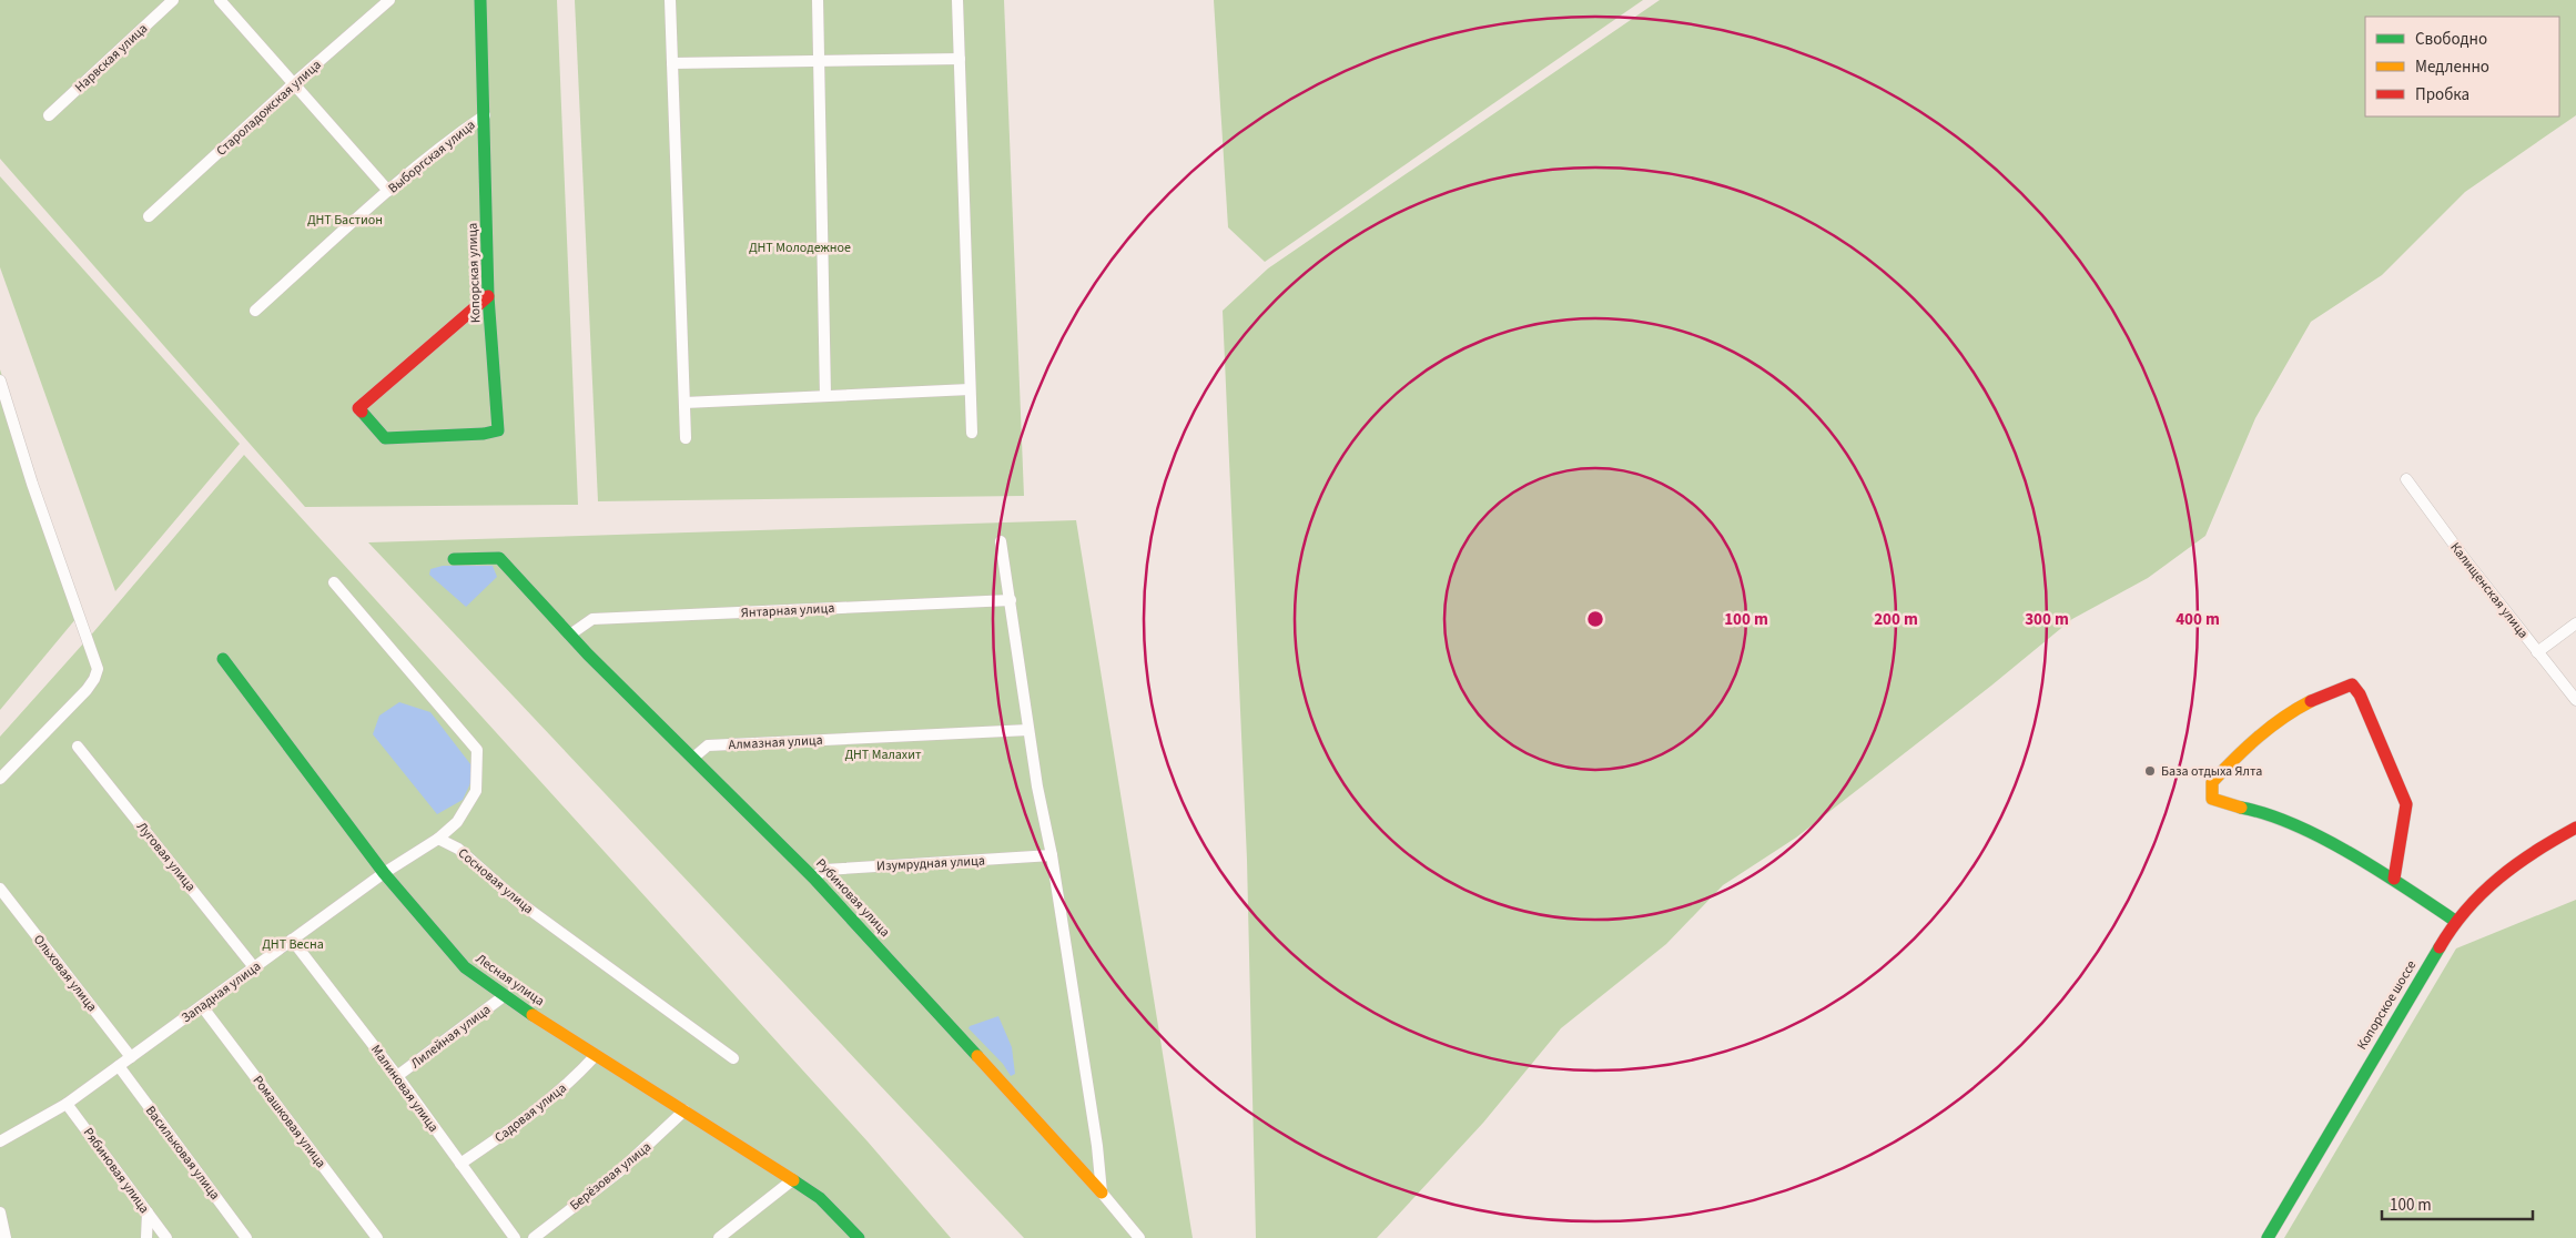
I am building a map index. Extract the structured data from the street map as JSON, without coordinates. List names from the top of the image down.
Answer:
{
  "streets": {
    "street": [
      "Нарвская улица",
      "Староладожская улица",
      "Выборгская улица",
      "Копорская улица",
      "Калищенская улица",
      "Янтарная улица",
      "Алмазная улица",
      "Луговая улица",
      "Изумрудная улица",
      "Сосновая улица",
      "Рубиновая улица",
      "Ольховая улица",
      "Лесная улица",
      "Западная улица",
      "Копорское шоссе",
      "Лилейная улица",
      "Малиновая улица",
      "Садовая улица",
      "Ромашковая улица",
      "Васильковая улица",
      "Рябиновая улица",
      "Берёзовая улица"
    ]
  },
  "crossings": [
    ["Выборгская улица", "Копорская улица"],
    ["Янтарная улица", "Рубиновая улица"],
    ["Алмазная улица", "Рубиновая улица"],
    ["Луговая улица", "Западная улица"],
    ["Изумрудная улица", "Рубиновая улица"],
    ["Сосновая улица", "Западная улица"],
    ["Ольховая улица", "Западная улица"],
    ["Лесная улица", "Западная улица"],
    ["Лесная улица", "Лилейная улица"],
    ["Лесная улица", "Садовая улица"],
    ["Лесная улица", "Берёзовая улица"],
    ["Западная улица", "Малиновая улица"],
    ["Западная улица", "Ромашковая улица"],
    ["Западная улица", "Васильковая улица"],
    ["Западная улица", "Рябиновая улица"],
    ["Лилейная улица", "Малиновая улица"],
    ["Малиновая улица", "Садовая улица"]
  ],
  "parks": [
    "ДНТ Бастион",
    "ДНТ Молодежное",
    "ДНТ Малахит",
    "ДНТ Весна"
  ],
  "places": ["База отдыха Ялта"],
  "legend": ["Свободно", "Медленно", "Пробка"],
  "scale_bar": "100 m",
  "rings": [
    "100 m",
    "200 m",
    "300 m",
    "400 m"
  ]
}
